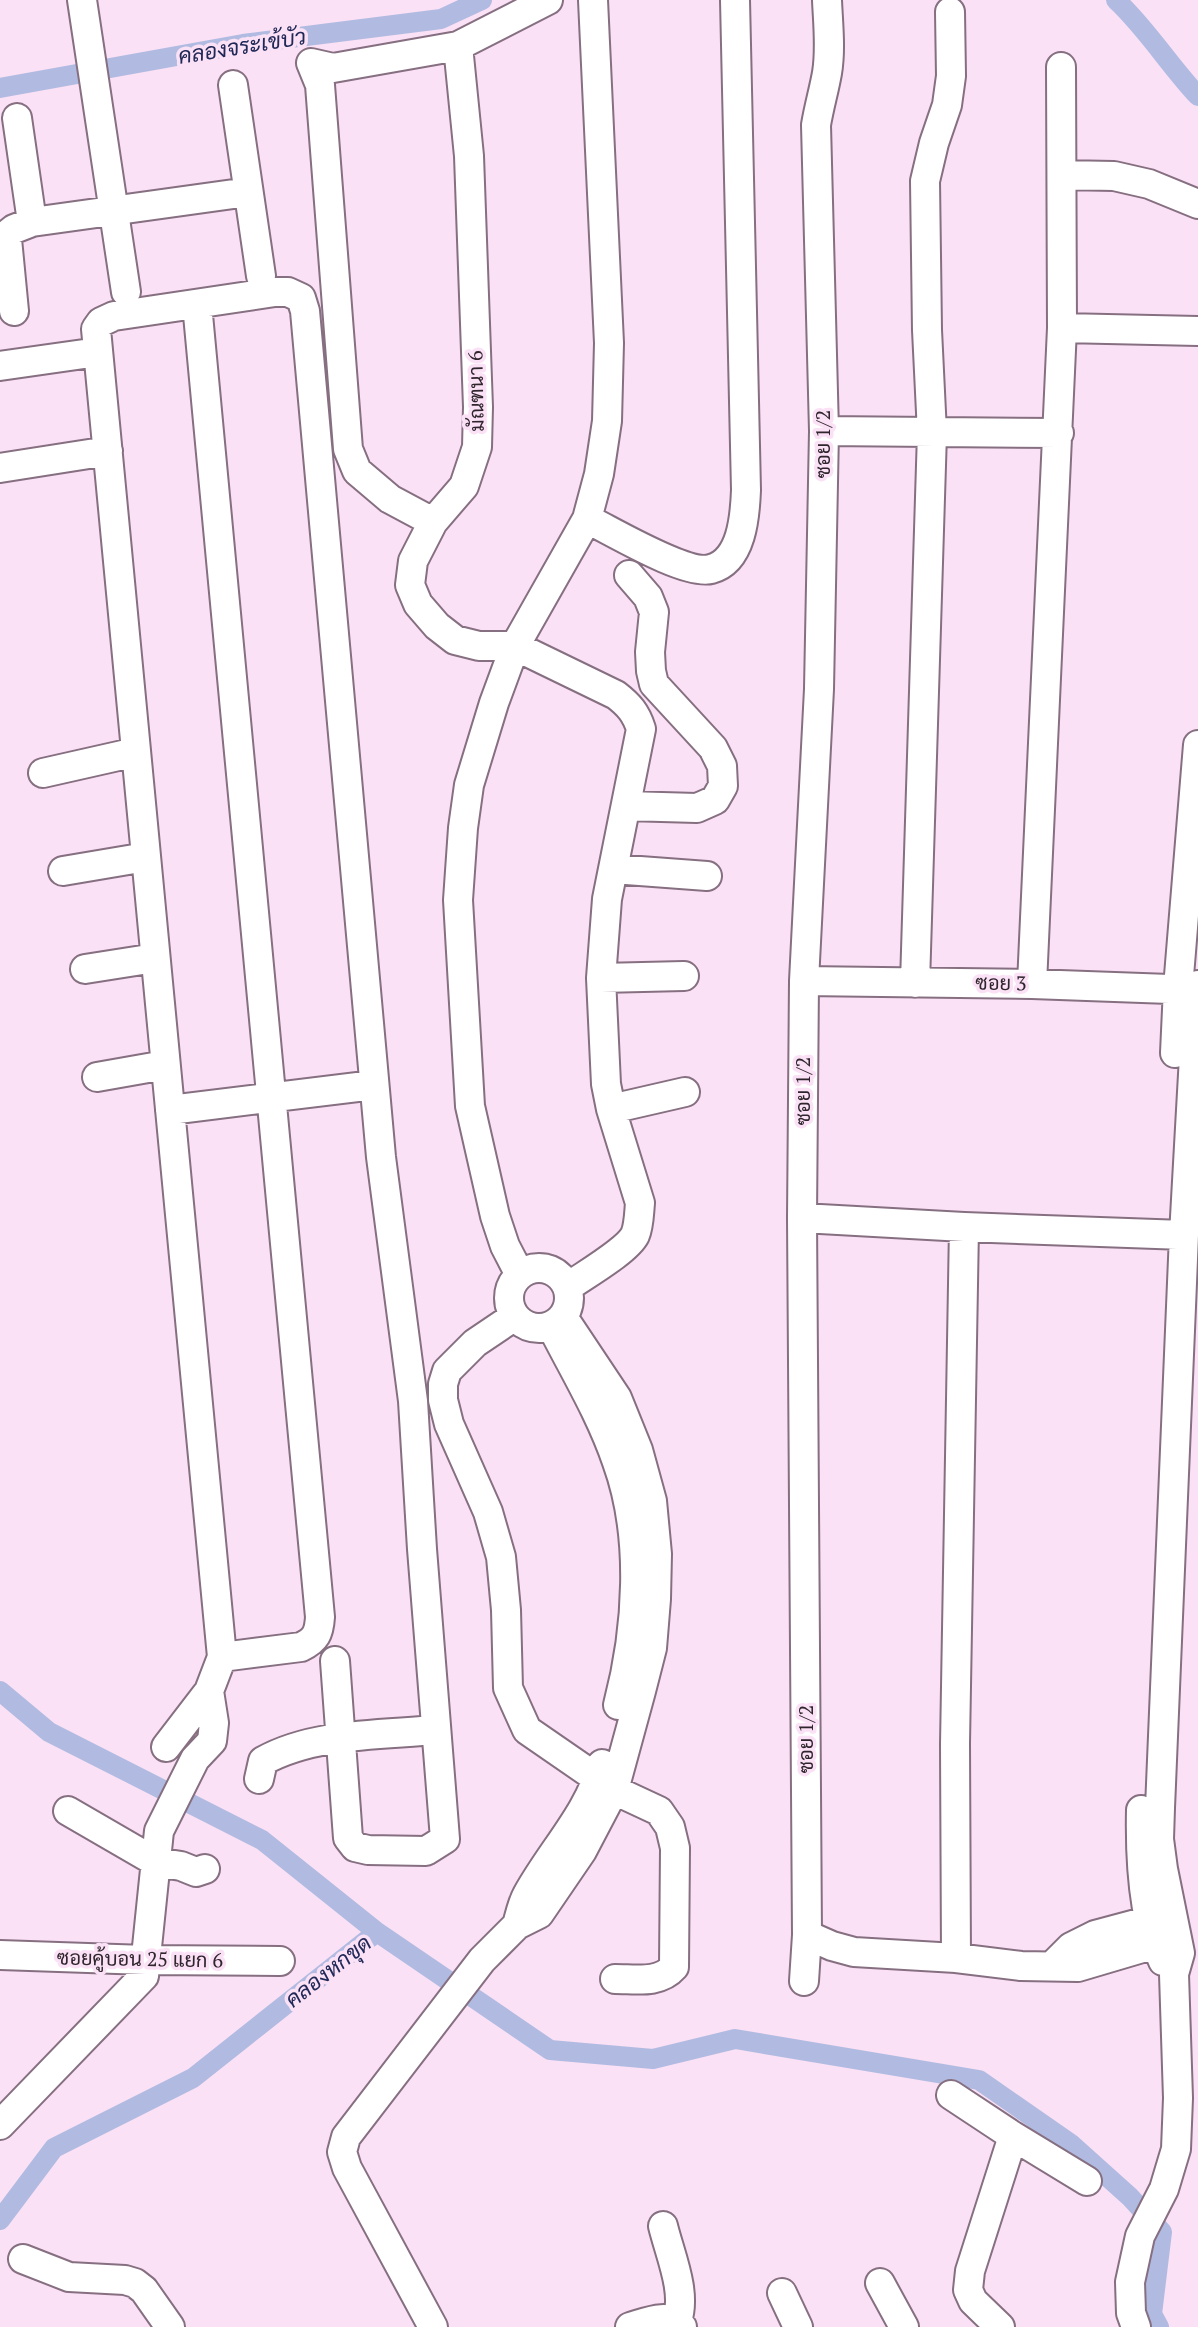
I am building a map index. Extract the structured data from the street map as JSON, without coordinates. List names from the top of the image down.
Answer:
{
  "streets": {
    "street": [
      "มัณฑนา 6",
      "ซอย 1/2",
      "ซอย 3",
      "ซอยคู้บอน 25 แยก 6"
    ]
  },
  "crossings": [
    ["ซอย 1/2", "ซอย 3"]
  ],
  "water": ["คลองจระเข้บัว", "คลองหกขุด"]
}
